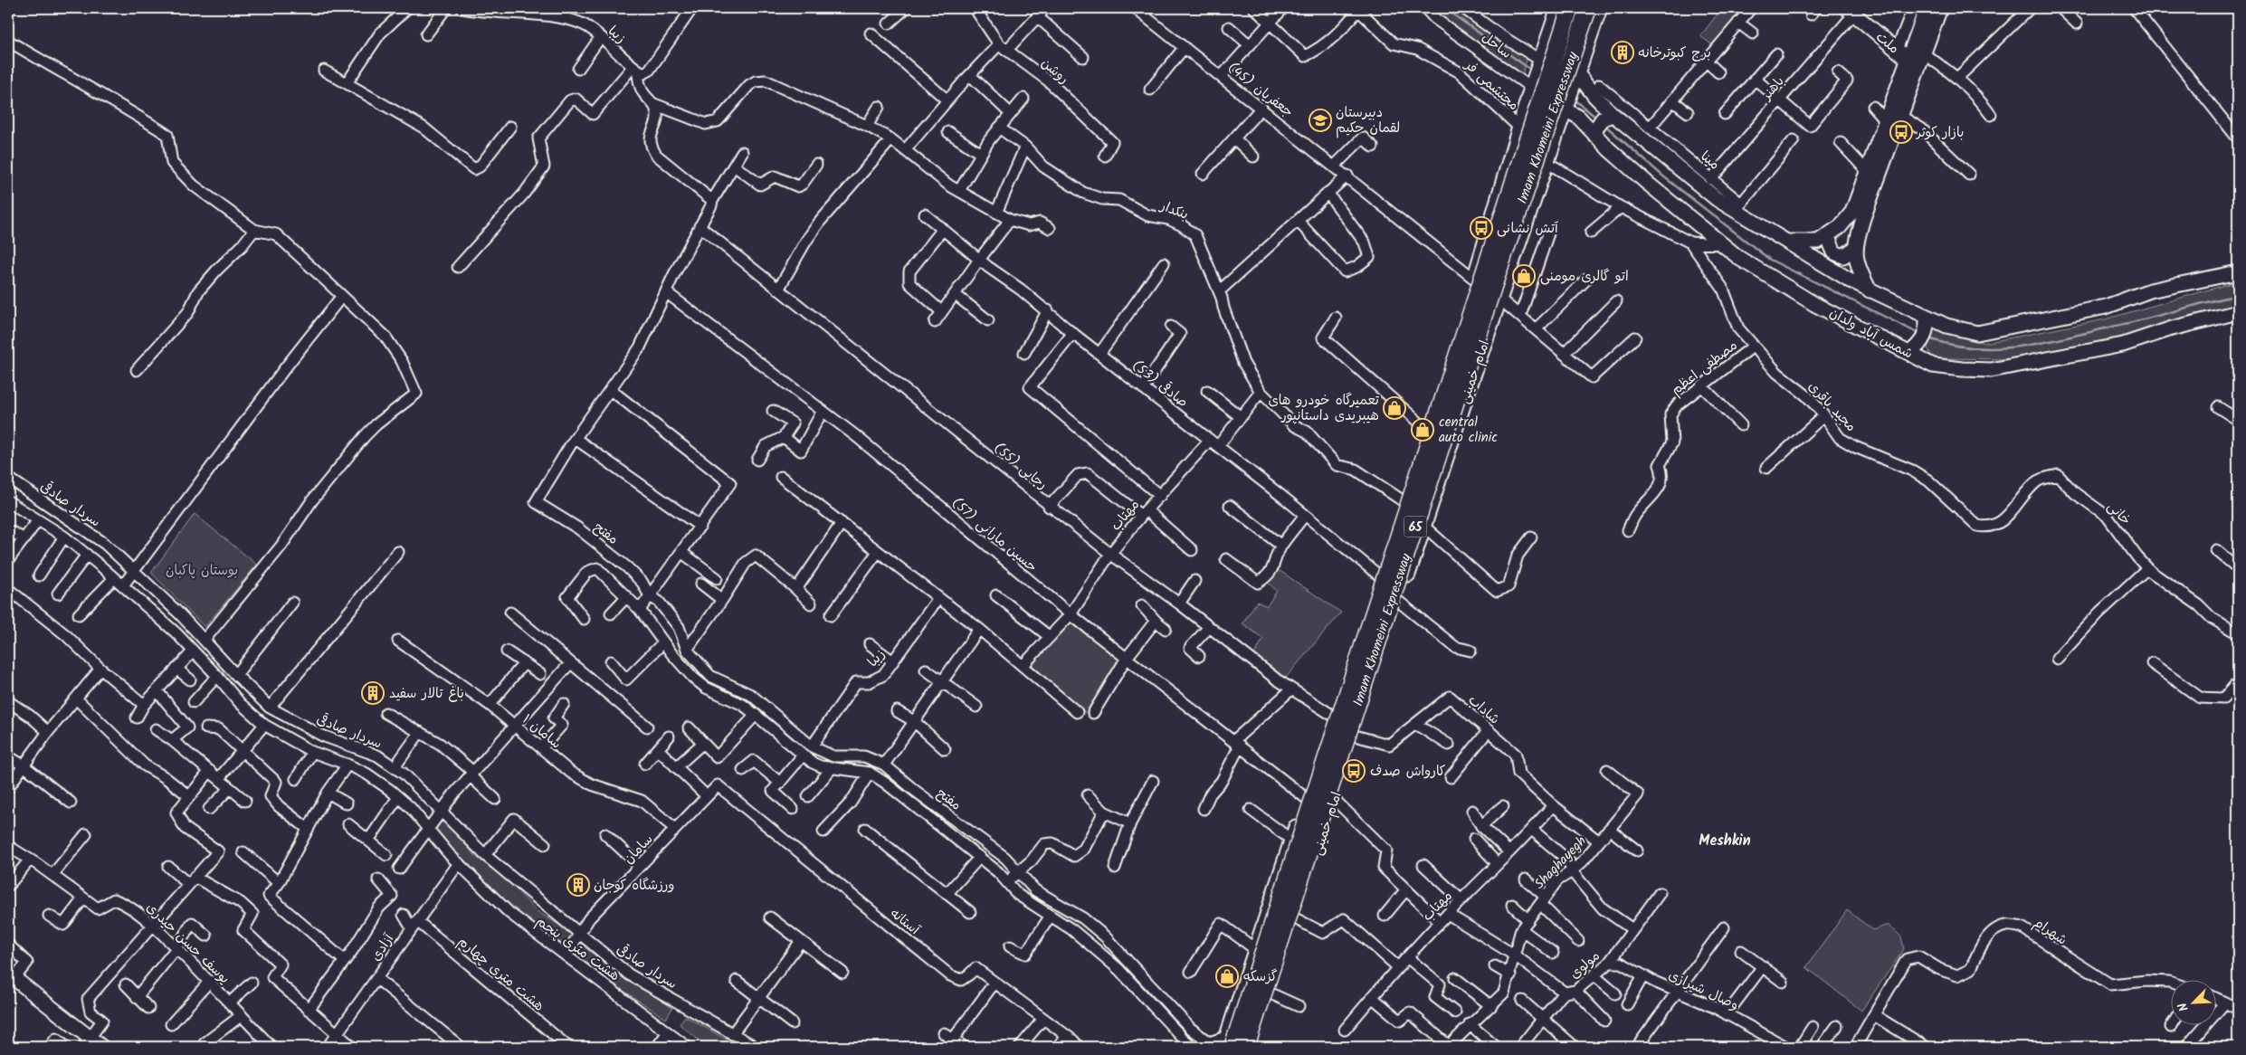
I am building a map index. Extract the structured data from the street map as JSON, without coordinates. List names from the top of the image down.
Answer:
{
  "streets": {
    "highway": ["Imam Khomeini Expressway", "65"],
    "main road": ["ملت", "شمس آباد ولدان", "امام خمینی"],
    "street": [
      "زیبا",
      "ساحل",
      "روشن",
      "محتشمی فر",
      "باهنر",
      "جعفریان (45)",
      "مینا",
      "بنکدار",
      "مصطفی اعظم",
      "صادقی (53)",
      "مجید باقری",
      "رجایی (55)",
      "سردار صادقی",
      "خانی",
      "مهتاب",
      "مفتح",
      "حسین مارانی (57)",
      "شاداب",
      "سامان ۱",
      "سامان",
      "Shaghayegh",
      "آستانه",
      "شهرام",
      "یوسف حسن حیدری",
      "آزادی",
      "هشت متری پنجم",
      "مولوی",
      "هشت متری چهارم",
      "وصال شیرازی"
    ]
  },
  "crossings": [
    ["زیبا", "مفتح"],
    ["ملت", "باهنر"],
    ["ساحل", "امام خمینی"],
    ["محتشمی فر", "امام خمینی"],
    ["باهنر", "مینا"],
    ["جعفریان (45)", "امام خمینی"],
    ["Imam Khomeini Expressway", "امام خمینی"],
    ["Imam Khomeini Expressway", "مفتح"],
    ["بنکدار", "امام خمینی"],
    ["بنکدار", "مهتاب"],
    ["شمس آباد ولدان", "امام خمینی"],
    ["مصطفی اعظم", "مجید باقری"],
    ["امام خمینی", "صادقی (53)"],
    ["امام خمینی", "رجایی (55)"],
    ["امام خمینی", "مفتح"],
    ["امام خمینی", "حسین مارانی (57)"],
    ["امام خمینی", "شاداب"],
    ["صادقی (53)", "مهتاب"],
    ["مجید باقری", "خانی"],
    ["رجایی (55)", "مهتاب"],
    ["سردار صادقی", "سامان"],
    ["مهتاب", "حسین مارانی (57)"],
    ["مهتاب", "شاداب"],
    ["شاداب", "Shaghayegh"],
    ["سامان ۱", "سامان"],
    ["سامان", "آستانه"],
    ["سامان", "هشت متری پنجم"],
    ["آزادی", "هشت متری پنجم"],
    ["آزادی", "هشت متری چهارم"],
    ["مولوی", "وصال شیرازی"]
  ],
  "districts": ["Meshkin"],
  "parks": ["بوستان پاکبان"],
  "places": {
    "building": ["برج کبوترخانه", "باغ تالار سفید", "ورزشگاه کوجان"],
    "school or university": ["دبیرستان لقمان حکیم"],
    "bus stop": ["بازار کوثر", "آتش نشانی", "کارواش صدف"],
    "shop": [
      "اتو گالری مومنی",
      "تعمیرگاه خودرو های هیبریدی داستانپور",
      "central auto clinic",
      "گزسکه"
    ]
  },
  "north": "bottom left"
}
